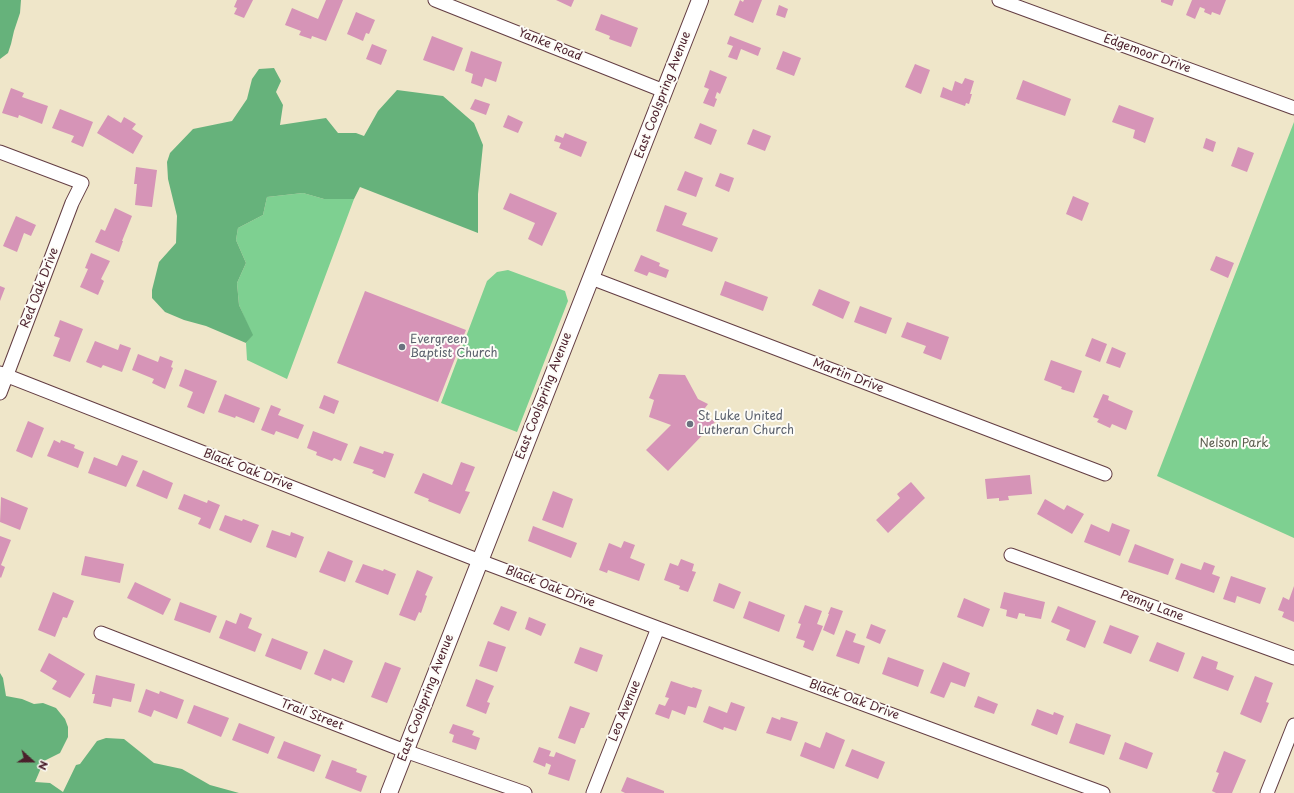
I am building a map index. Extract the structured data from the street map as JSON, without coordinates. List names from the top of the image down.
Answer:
{
  "streets": {
    "street": [
      "Yanke Road",
      "Edgemoor Drive",
      "East Coolspring Avenue",
      "Red Oak Drive",
      "Martin Drive",
      "Black Oak Drive",
      "Penny Lane",
      "Leo Avenue",
      "Trail Street"
    ]
  },
  "crossings": [
    ["Yanke Road", "East Coolspring Avenue"],
    ["East Coolspring Avenue", "Martin Drive"],
    ["East Coolspring Avenue", "Black Oak Drive"],
    ["East Coolspring Avenue", "Trail Street"],
    ["Red Oak Drive", "Black Oak Drive"],
    ["Black Oak Drive", "Leo Avenue"]
  ],
  "parks": ["Nelson Park"],
  "places": ["Evergreen Baptist Church", "St Luke United Lutheran Church"],
  "north": "right"
}
